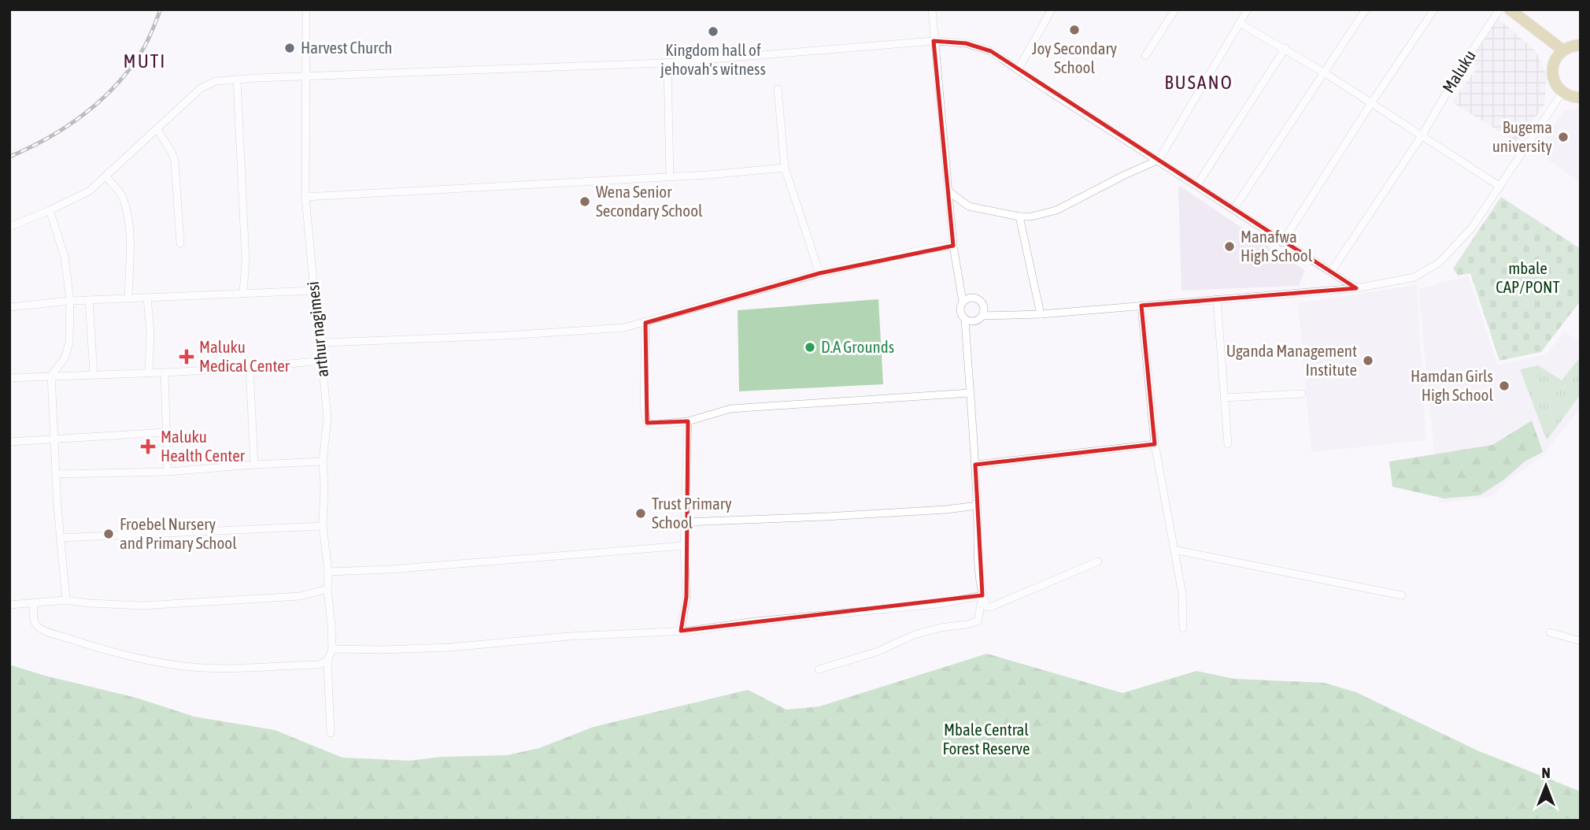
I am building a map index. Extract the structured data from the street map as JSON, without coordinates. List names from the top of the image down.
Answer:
{
  "streets": {
    "street": ["Maluku", "arthur nagimesi"]
  },
  "districts": ["MUTI", "BUSANO"],
  "parks": ["mbale CAP/PONT", "Mbale Central Forest Reserve"],
  "places": {
    "other": [
      "Joy Secondary School",
      "Kingdom hall of jehovah's witness",
      "Harvest Church",
      "Bugema university",
      "Wena Senior Secondary School",
      "Manafwa High School",
      "D.A Grounds",
      "Uganda Management Institute",
      "Hamdan Girls High School",
      "Trust Primary School",
      "Froebel Nursery and Primary School"
    ],
    "health": ["Maluku Medical Center", "Maluku Health Center"]
  },
  "north": "top"
}
